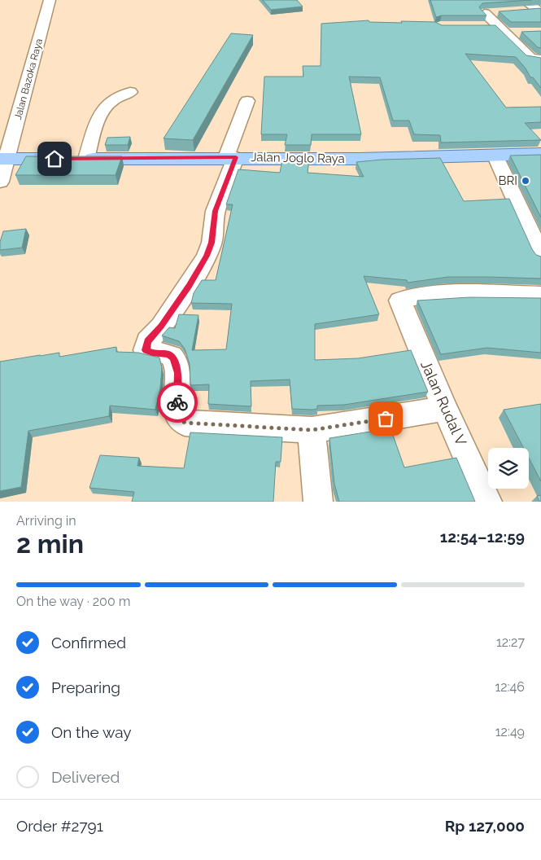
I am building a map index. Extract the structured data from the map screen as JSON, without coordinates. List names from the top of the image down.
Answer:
{
  "streets": {
    "main road": ["Jalan Joglo Raya"],
    "street": ["Jalan Bazoka Raya", "Jalan Rudal V"]
  },
  "crossings": [
    ["Jalan Bazoka Raya", "Jalan Joglo Raya"]
  ],
  "places": ["BRI"],
  "page": {
    "heading": ["2 min", "Arriving in", "12:54–12:59"],
    "panel": ["Order #2791", "Rp 127,000"],
    "bar": "On the way · 200 m",
    "list": [
      ["Confirmed", "12:27"],
      ["Preparing", "12:46"],
      ["On the way", "12:49"],
      "Delivered"
    ]
  }
}
